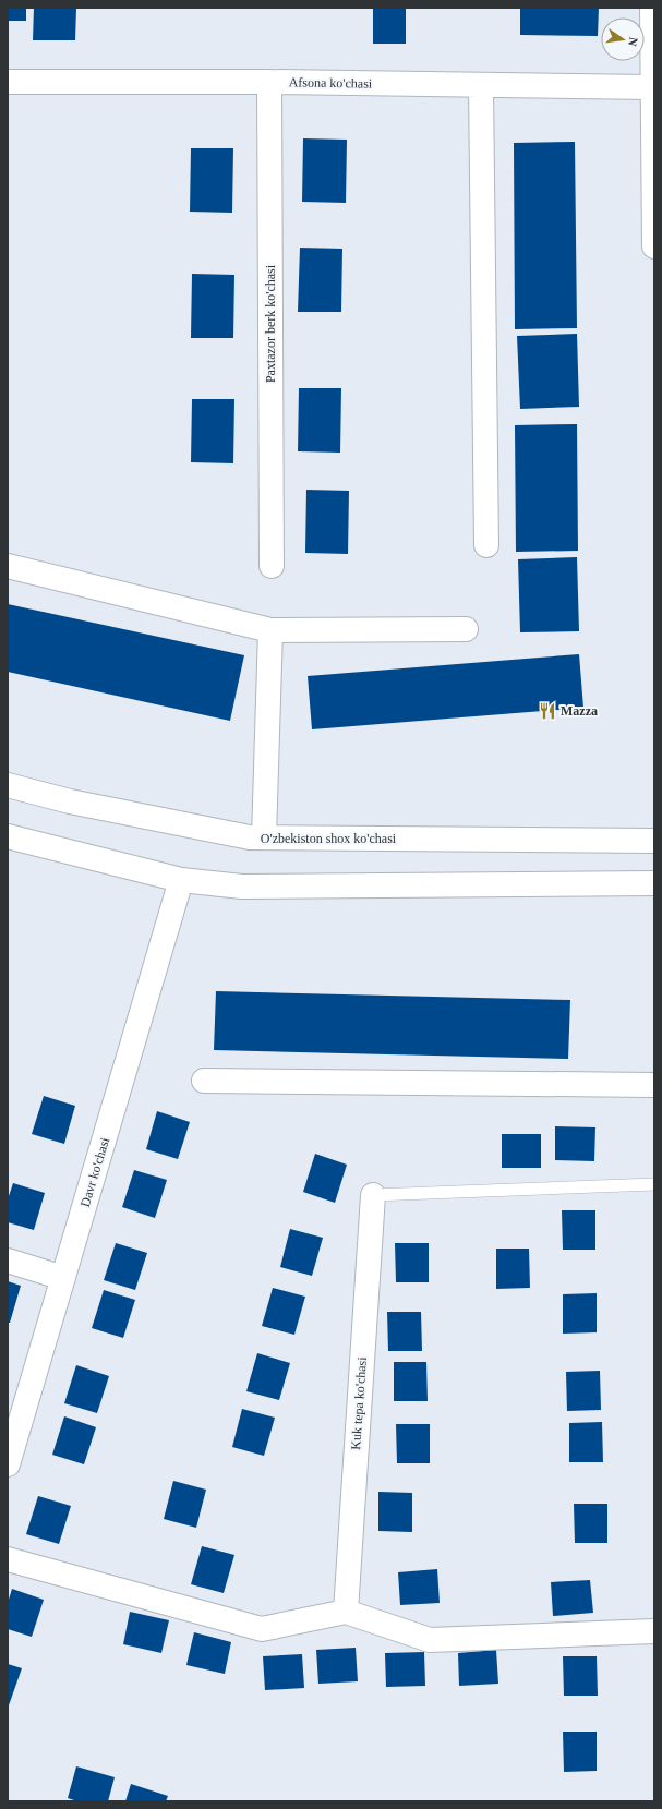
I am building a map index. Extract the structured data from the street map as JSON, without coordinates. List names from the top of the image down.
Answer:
{
  "streets": {
    "street": [
      "Afsona ko'chasi",
      "Paxtazor berk ko'chasi",
      "O'zbekiston shox ko'chasi",
      "Davr ko'chasi",
      "Kuk tepa ko'chasi"
    ]
  },
  "crossings": [
    ["Afsona ko'chasi", "Paxtazor berk ko'chasi"]
  ],
  "places": {
    "restaurant": ["Mazza"]
  },
  "north": "right"
}
